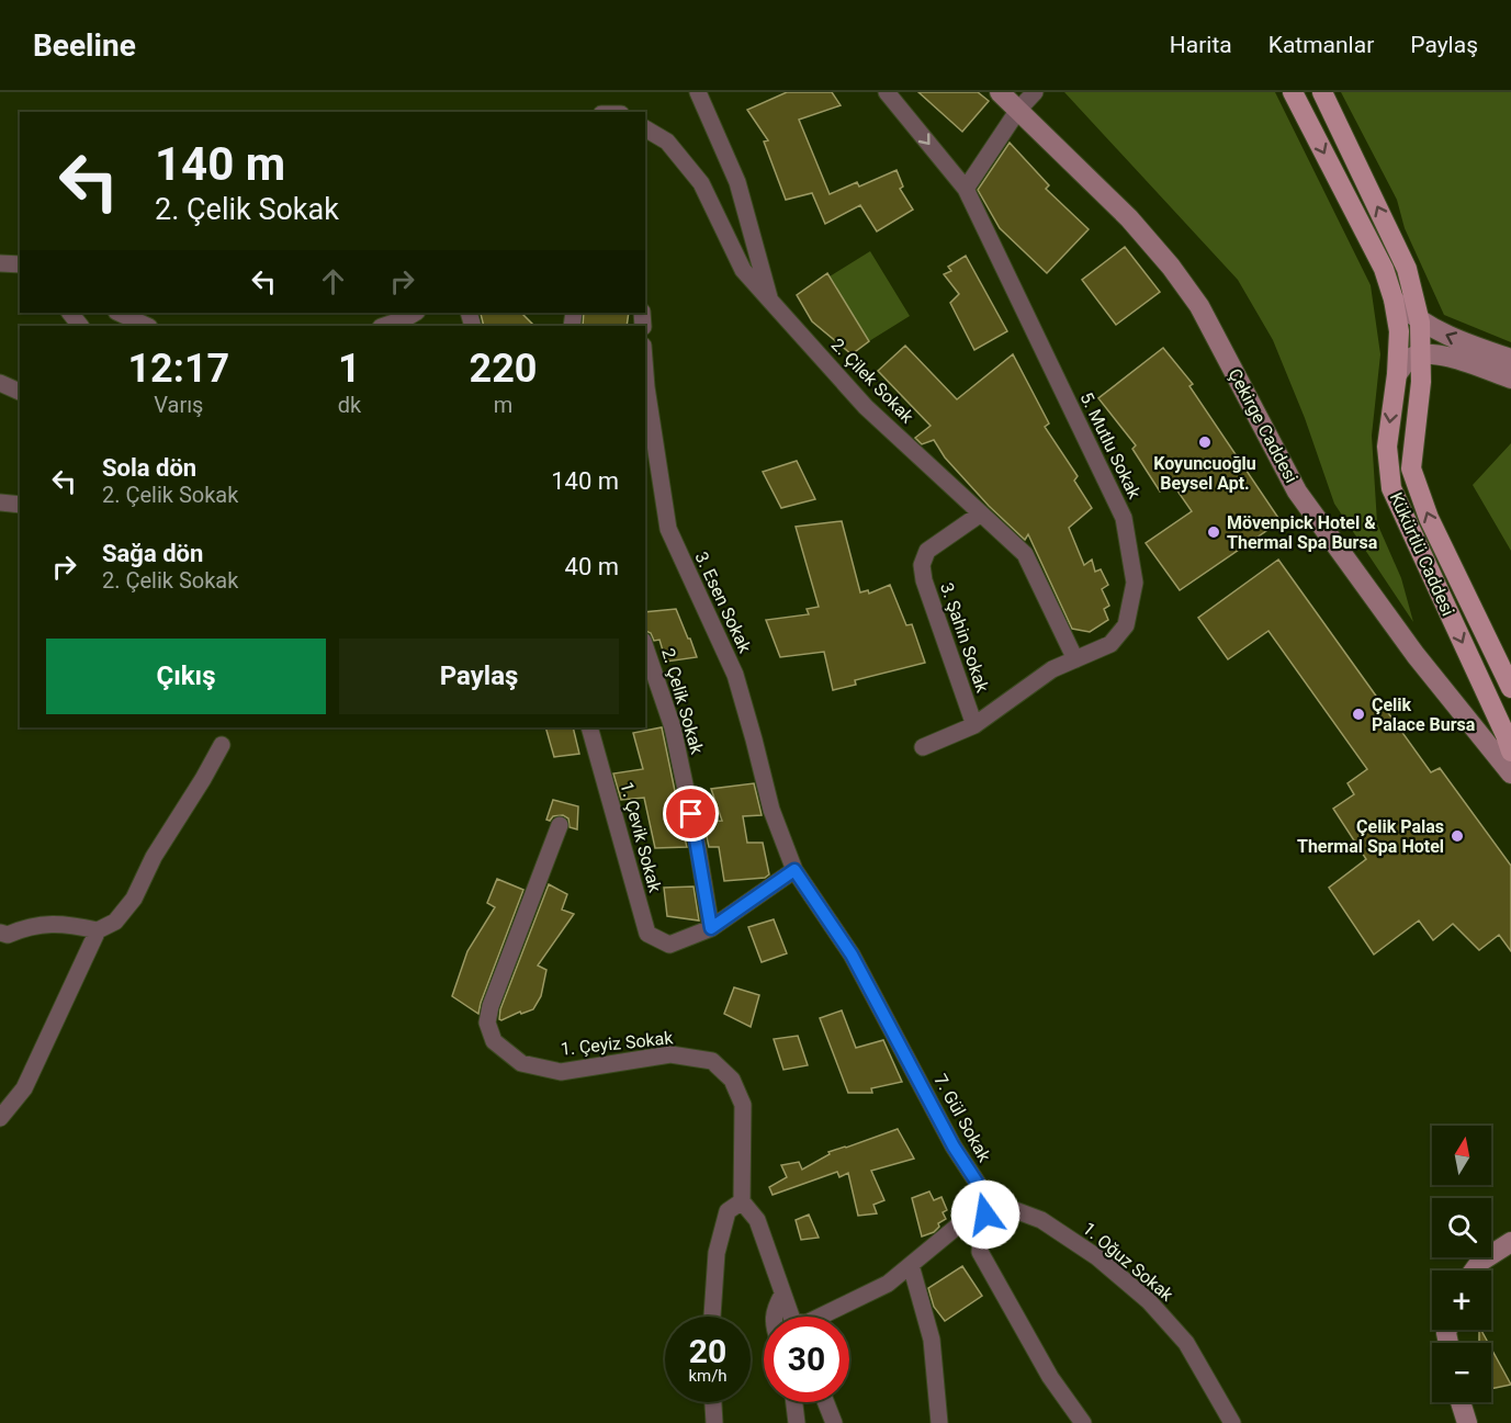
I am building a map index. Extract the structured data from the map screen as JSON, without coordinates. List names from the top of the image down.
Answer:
{
  "streets": {
    "main road": ["Çekirge Caddesi", "Kükürtlü Caddesi"],
    "street": [
      "2. Çilek Sokak",
      "5. Mutlu Sokak",
      "3. Esen Sokak",
      "3. Şahin Sokak",
      "2. Çelik Sokak",
      "1. Çevik Sokak",
      "1. Çeyiz Sokak",
      "7. Gül Sokak",
      "1. Oğuz Sokak"
    ]
  },
  "crossings": [
    ["2. Çilek Sokak", "5. Mutlu Sokak"],
    ["2. Çilek Sokak", "3. Şahin Sokak"],
    ["5. Mutlu Sokak", "3. Şahin Sokak"],
    ["3. Esen Sokak", "7. Gül Sokak"],
    ["2. Çelik Sokak", "1. Çevik Sokak"],
    ["7. Gül Sokak", "1. Oğuz Sokak"]
  ],
  "places": [
    "Koyuncuoğlu Beysel Apt.",
    "Mövenpick Hotel & Thermal Spa Bursa",
    "Çelik Palace Bursa",
    "Çelik Palas Thermal Spa Hotel"
  ],
  "north": "top",
  "page": {
    "header": "Beeline",
    "nav": ["Harita", "Katmanlar", "Paylaş"],
    "turn": ["140 m", "2. Çelik Sokak"],
    "eta": [
      "12:17",
      "Varış",
      "1",
      "dk",
      "220",
      "m"
    ],
    "list": [
      {
        "name": "Sola dön",
        "note": "2. Çelik Sokak",
        "value": "140 m"
      },
      {
        "name": "Sağa dön",
        "note": "2. Çelik Sokak",
        "value": "40 m"
      }
    ],
    "buttons": ["Çıkış", "Paylaş"],
    "map_buttons": ["+", "−"],
    "speed": "20 km/h",
    "limit": "30"
  }
}
